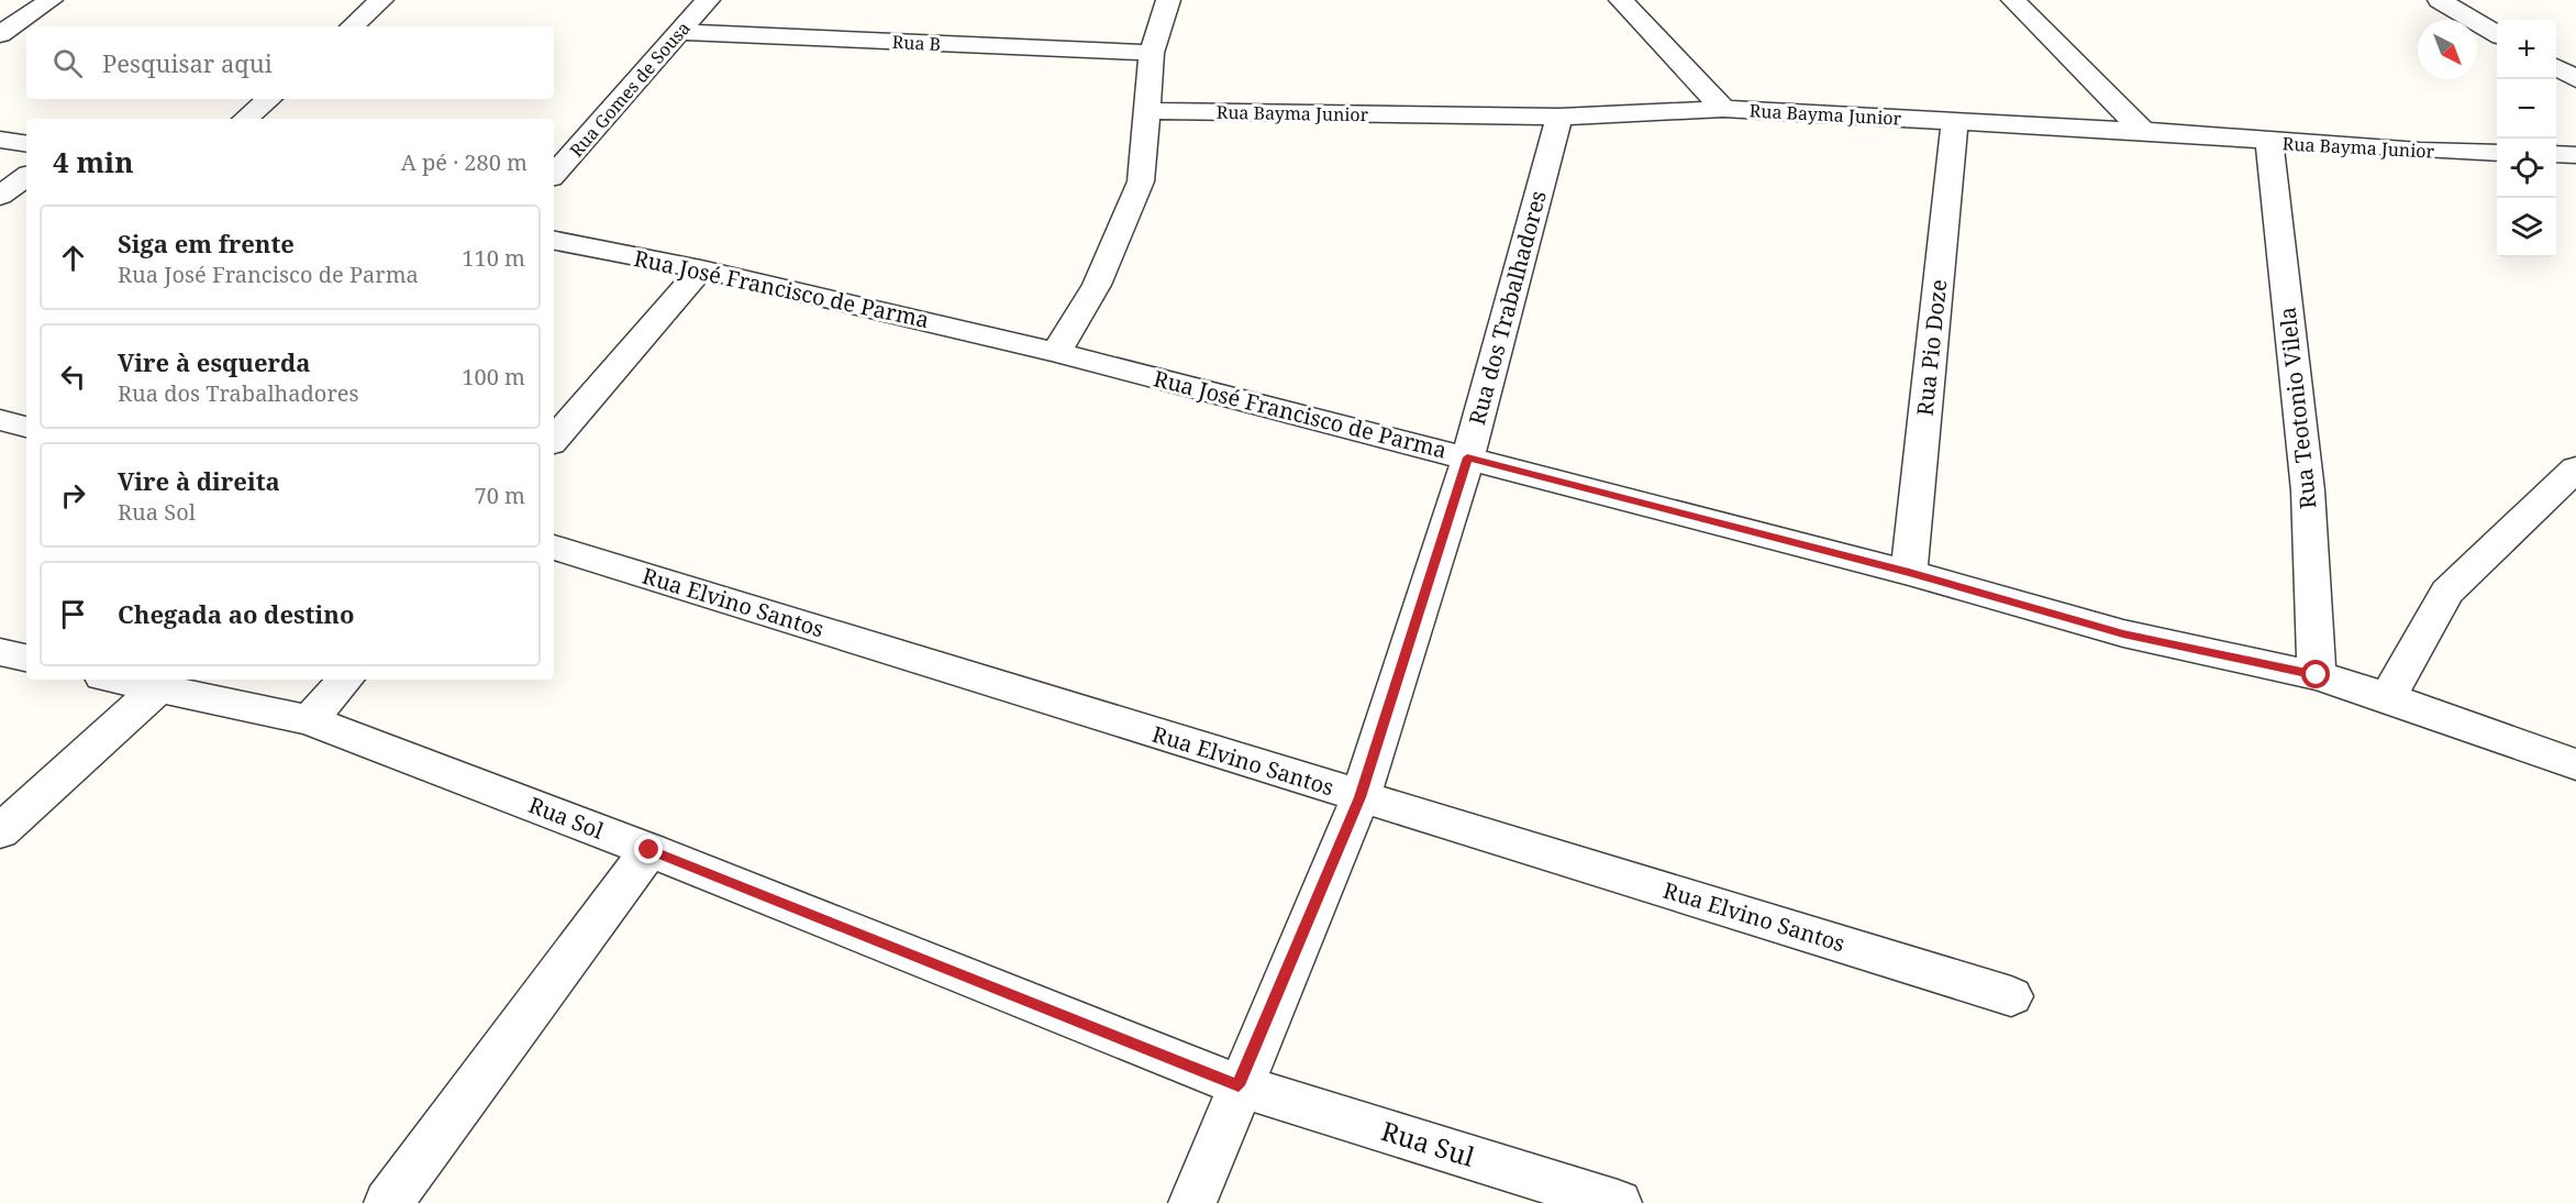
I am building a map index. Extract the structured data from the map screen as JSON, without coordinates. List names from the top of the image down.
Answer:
{
  "streets": {
    "street": [
      "Rua B",
      "Rua Gomes de Sousa",
      "Rua Bayma Junior",
      "Rua José Francisco de Parma",
      "Rua dos Trabalhadores",
      "Rua Pio Doze",
      "Rua Teotonio Vilela",
      "Rua Elvino Santos",
      "Rua Sol",
      "Rua Sul"
    ]
  },
  "crossings": [
    ["Rua B", "Rua Gomes de Sousa"],
    ["Rua Bayma Junior", "Rua dos Trabalhadores"],
    ["Rua Bayma Junior", "Rua Pio Doze"],
    ["Rua Bayma Junior", "Rua Teotonio Vilela"],
    ["Rua José Francisco de Parma", "Rua dos Trabalhadores"],
    ["Rua José Francisco de Parma", "Rua Pio Doze"],
    ["Rua José Francisco de Parma", "Rua Teotonio Vilela"],
    ["Rua dos Trabalhadores", "Rua Elvino Santos"],
    ["Rua dos Trabalhadores", "Rua Sol"],
    ["Rua dos Trabalhadores", "Rua Sul"],
    ["Rua Sol", "Rua Sul"]
  ],
  "north": "bottom right",
  "page": {
    "map_buttons": ["+", "−"],
    "search": "Pesquisar aqui",
    "heading": ["4 min", "A pé · 280 m"],
    "list": [
      ["Siga em frente", "Rua José Francisco de Parma", "110 m"],
      ["Vire à esquerda", "Rua dos Trabalhadores", "100 m"],
      ["Vire à direita", "Rua Sol", "70 m"],
      "Chegada ao destino"
    ]
  }
}
